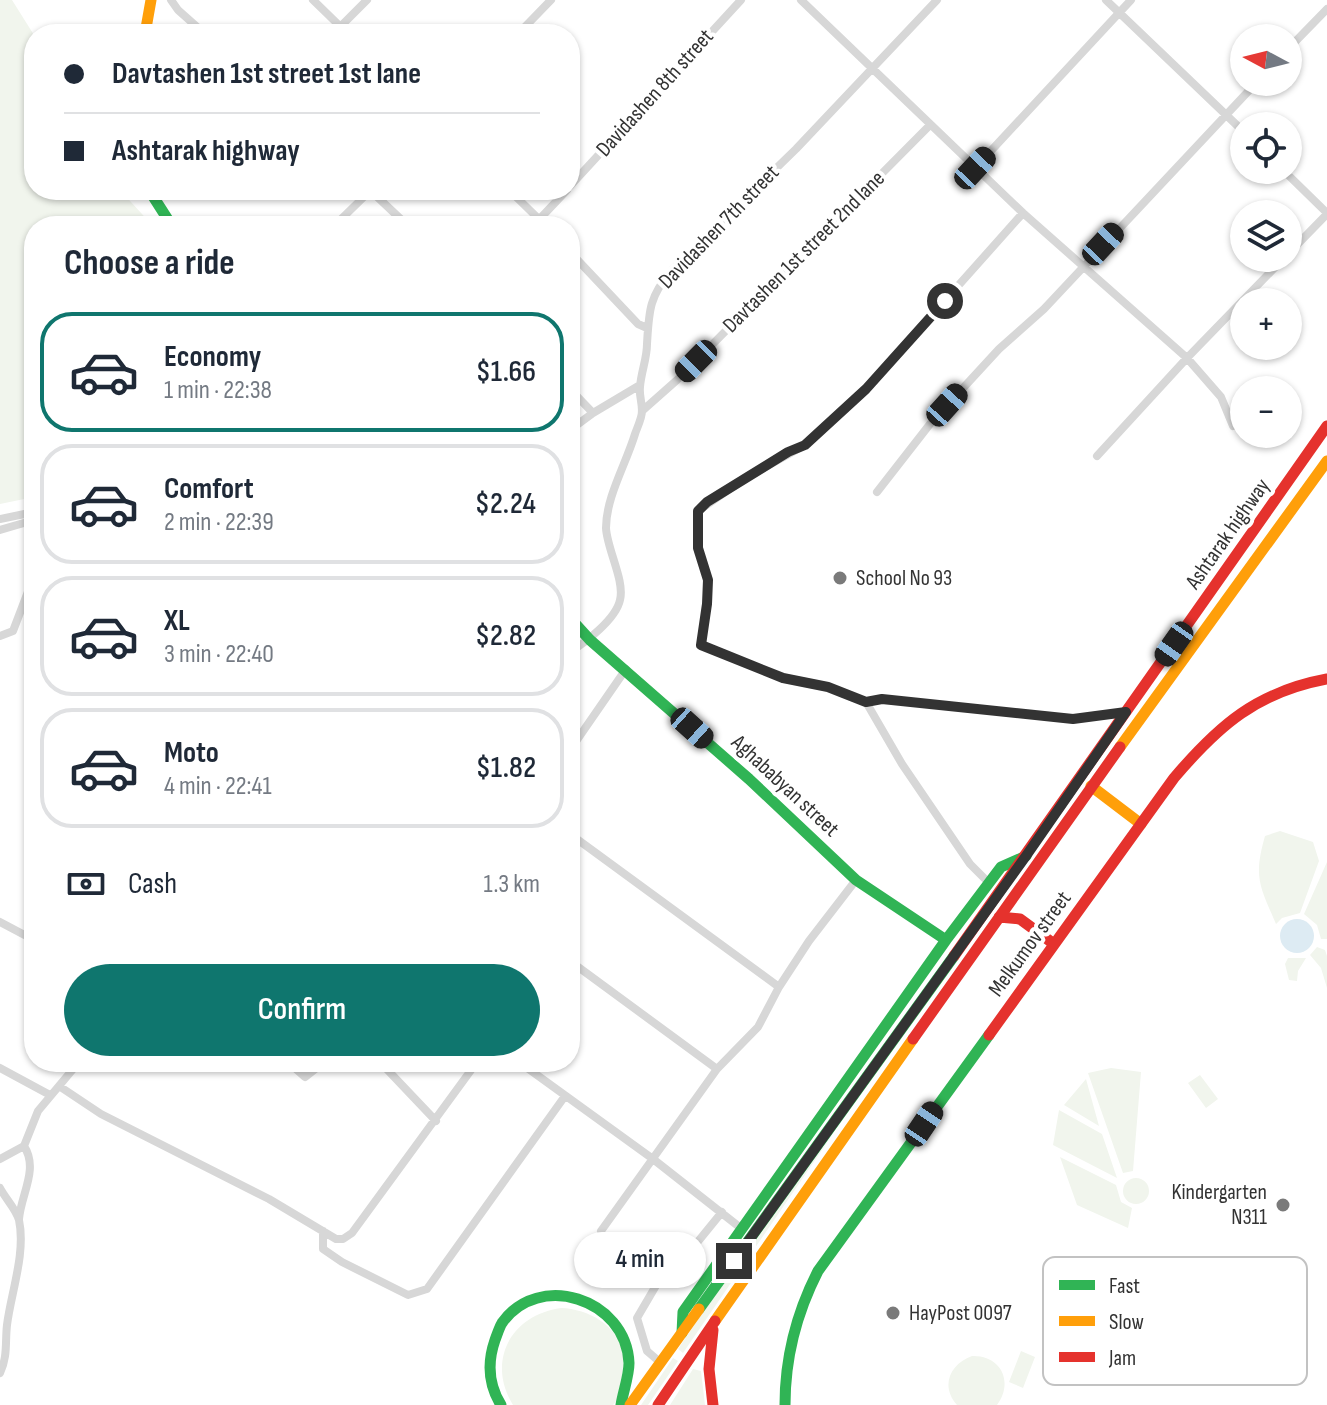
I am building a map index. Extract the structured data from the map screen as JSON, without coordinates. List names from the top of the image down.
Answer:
{
  "streets": {
    "main road": ["Ashtarak highway", "Aghababyan street", "Melkumov street"],
    "street": ["Davidashen 8th street", "Davidashen 7th street", "Davtashen 1st street 2nd lane"]
  },
  "crossings": [
    ["Davidashen 7th street", "Davtashen 1st street 2nd lane"],
    ["Davidashen 7th street", "Aghababyan street"]
  ],
  "places": ["School No 93", "Kindergarten N311", "HayPost 0097"],
  "legend": ["Fast", "Slow", "Jam"],
  "north": "left",
  "page": {
    "map_buttons": ["+", "−"],
    "banner": ["Davtashen 1st street 1st lane", "Ashtarak highway"],
    "heading": "Choose a ride",
    "list": [
      {
        "name": "Economy",
        "note": "1 min · 22:38",
        "value": "$1.66"
      },
      {
        "name": "Comfort",
        "note": "2 min · 22:39",
        "value": "$2.24"
      },
      {
        "name": "XL",
        "note": "3 min · 22:40",
        "value": "$2.82"
      },
      {
        "name": "Moto",
        "note": "4 min · 22:41",
        "value": "$1.82"
      }
    ],
    "pay": ["Cash", "1.3 km"],
    "buttons": "Confirm",
    "bubble": "4 min"
  }
}
